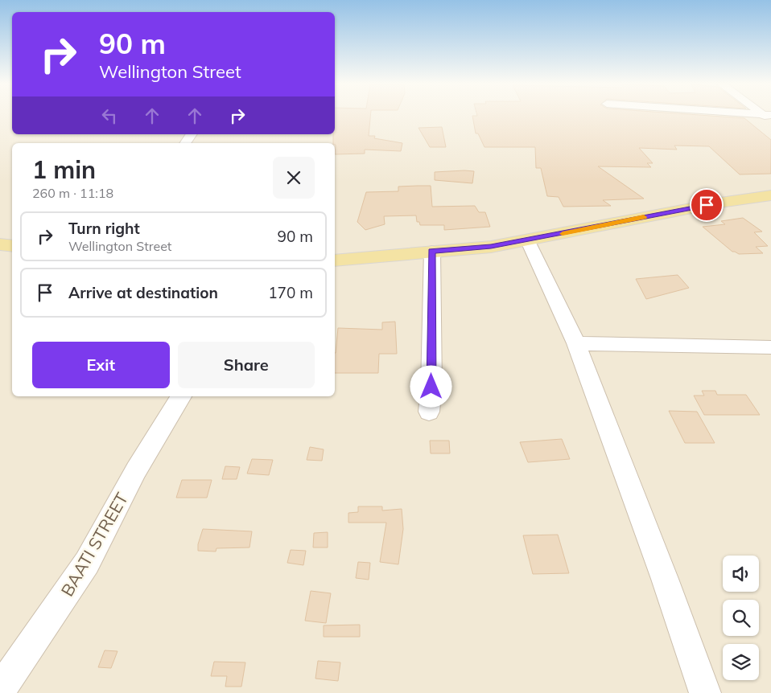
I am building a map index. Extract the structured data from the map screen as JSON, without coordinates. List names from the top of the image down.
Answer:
{
  "streets": {
    "street": ["BAATI STREET"]
  },
  "page": {
    "turn": ["90 m", "Wellington Street"],
    "heading": ["1 min", "260 m · 11:18"],
    "list": [
      {
        "name": "Turn right",
        "note": "Wellington Street",
        "value": "90 m"
      },
      {
        "name": "Arrive at destination",
        "value": "170 m"
      }
    ],
    "buttons": ["Exit", "Share"]
  }
}
